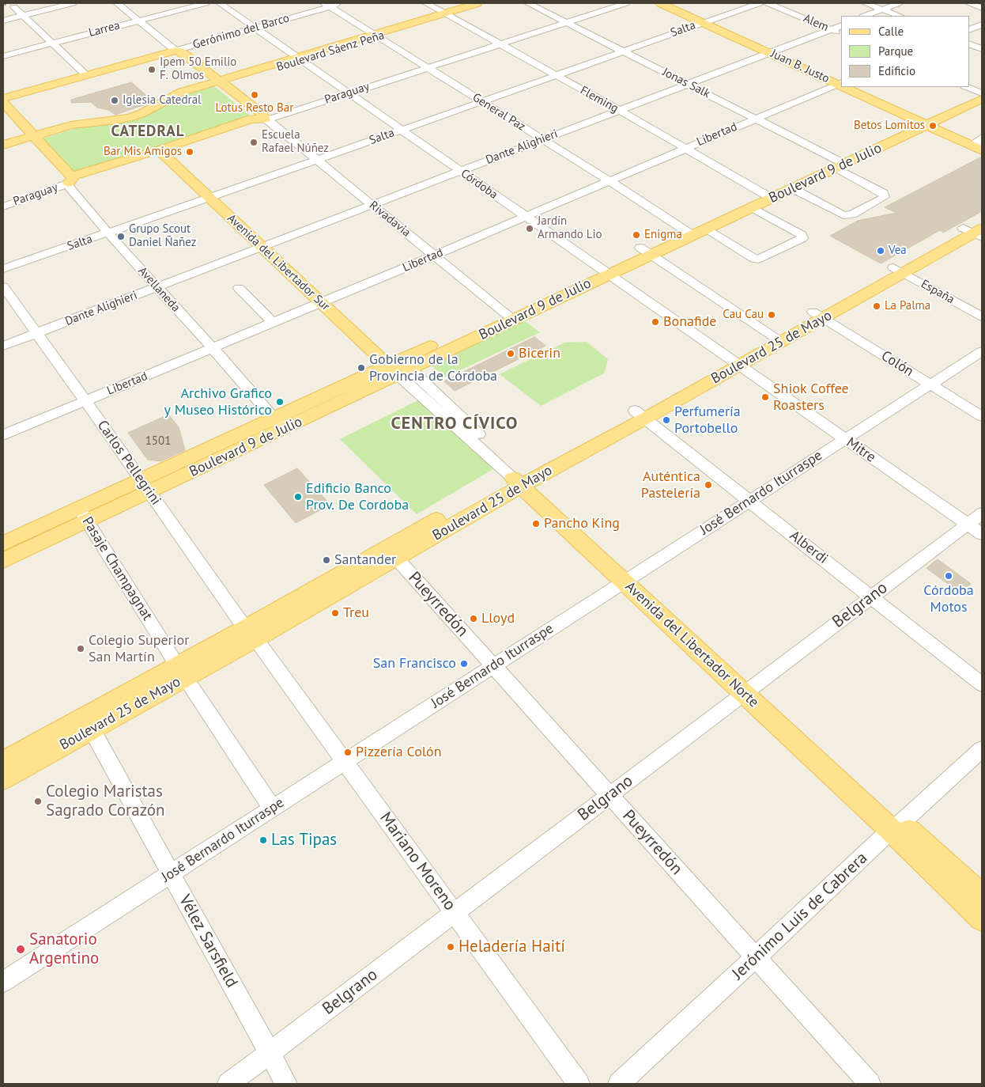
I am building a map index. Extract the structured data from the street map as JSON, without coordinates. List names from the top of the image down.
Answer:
{
  "streets": {
    "main road": [
      "Gerónimo del Barco",
      "Boulevard Sáenz Peña",
      "Juan B. Justo",
      "Paraguay",
      "Boulevard 9 de Julio",
      "Rivadavia",
      "Avenida del Libertador Sur",
      "Avellaneda",
      "Boulevard 25 de Mayo",
      "Avenida del Libertador Norte"
    ],
    "street": [
      "Alem",
      "Larrea",
      "Salta",
      "Jonas Salk",
      "Fleming",
      "General Paz",
      "Libertad",
      "Dante Alighieri",
      "Córdoba",
      "España",
      "Colón",
      "Mitre",
      "Carlos Pellegrini",
      "José Bernardo Iturraspe",
      "Alberdi",
      "Pasaje Champagnat",
      "Pueyrredón",
      "Belgrano",
      "Mariano Moreno",
      "Jerónimo Luis de Cabrera",
      "Vélez Sarsfield"
    ]
  },
  "crossings": [
    ["Alem", "Dante Alighieri"],
    ["Larrea", "Rivadavia"],
    ["Salta", "Juan B. Justo"],
    ["Salta", "Jonas Salk"],
    ["Salta", "Fleming"],
    ["Salta", "General Paz"],
    ["Salta", "Córdoba"],
    ["Salta", "Rivadavia"],
    ["Salta", "Avenida del Libertador Sur"],
    ["Salta", "Avellaneda"],
    ["Gerónimo del Barco", "General Paz"],
    ["Gerónimo del Barco", "Córdoba"],
    ["Gerónimo del Barco", "Rivadavia"],
    ["Boulevard Sáenz Peña", "Fleming"],
    ["Boulevard Sáenz Peña", "General Paz"],
    ["Boulevard Sáenz Peña", "Córdoba"],
    ["Boulevard Sáenz Peña", "Rivadavia"],
    ["Boulevard Sáenz Peña", "Avellaneda"],
    ["Juan B. Justo", "Libertad"],
    ["Juan B. Justo", "Dante Alighieri"],
    ["Juan B. Justo", "Boulevard 9 de Julio"],
    ["Jonas Salk", "Paraguay"],
    ["Jonas Salk", "Libertad"],
    ["Jonas Salk", "Dante Alighieri"],
    ["Jonas Salk", "Boulevard 9 de Julio"],
    ["Paraguay", "Fleming"],
    ["Paraguay", "General Paz"],
    ["Paraguay", "Córdoba"],
    ["Paraguay", "Rivadavia"],
    ["Paraguay", "Avenida del Libertador Sur"],
    ["Paraguay", "Avellaneda"],
    ["Fleming", "Libertad"],
    ["Fleming", "Dante Alighieri"],
    ["Fleming", "Boulevard 9 de Julio"],
    ["General Paz", "Libertad"],
    ["General Paz", "Dante Alighieri"],
    ["General Paz", "Boulevard 9 de Julio"],
    ["Libertad", "Córdoba"],
    ["Libertad", "Rivadavia"],
    ["Libertad", "Avenida del Libertador Sur"],
    ["Libertad", "Avellaneda"],
    ["Libertad", "Carlos Pellegrini"],
    ["Dante Alighieri", "Córdoba"],
    ["Dante Alighieri", "Rivadavia"],
    ["Dante Alighieri", "Avenida del Libertador Sur"],
    ["Dante Alighieri", "Avellaneda"],
    ["Dante Alighieri", "Carlos Pellegrini"],
    ["Boulevard 9 de Julio", "Córdoba"],
    ["Boulevard 9 de Julio", "Rivadavia"],
    ["Boulevard 9 de Julio", "Avenida del Libertador Sur"],
    ["Boulevard 9 de Julio", "Avellaneda"],
    ["Boulevard 9 de Julio", "Carlos Pellegrini"],
    ["Boulevard 9 de Julio", "Pasaje Champagnat"],
    ["Boulevard 9 de Julio", "Avenida del Libertador Norte"],
    ["Córdoba", "Boulevard 25 de Mayo"],
    ["Córdoba", "Mitre"],
    ["Avenida del Libertador Sur", "Avenida del Libertador Norte"],
    ["España", "Boulevard 25 de Mayo"],
    ["Boulevard 25 de Mayo", "Colón"],
    ["Boulevard 25 de Mayo", "Mitre"],
    ["Boulevard 25 de Mayo", "Carlos Pellegrini"],
    ["Boulevard 25 de Mayo", "Alberdi"],
    ["Boulevard 25 de Mayo", "Pasaje Champagnat"],
    ["Boulevard 25 de Mayo", "Pueyrredón"],
    ["Boulevard 25 de Mayo", "Avenida del Libertador Norte"],
    ["Boulevard 25 de Mayo", "Mariano Moreno"],
    ["Boulevard 25 de Mayo", "Vélez Sarsfield"],
    ["Colón", "José Bernardo Iturraspe"],
    ["Mitre", "José Bernardo Iturraspe"],
    ["Mitre", "Belgrano"],
    ["Carlos Pellegrini", "Mariano Moreno"],
    ["José Bernardo Iturraspe", "Alberdi"],
    ["José Bernardo Iturraspe", "Pasaje Champagnat"],
    ["José Bernardo Iturraspe", "Pueyrredón"],
    ["José Bernardo Iturraspe", "Avenida del Libertador Norte"],
    ["José Bernardo Iturraspe", "Mariano Moreno"],
    ["José Bernardo Iturraspe", "Vélez Sarsfield"],
    ["Alberdi", "Belgrano"],
    ["Pueyrredón", "Belgrano"],
    ["Pueyrredón", "Jerónimo Luis de Cabrera"],
    ["Belgrano", "Avenida del Libertador Norte"],
    ["Belgrano", "Mariano Moreno"],
    ["Belgrano", "Vélez Sarsfield"],
    ["Avenida del Libertador Norte", "Jerónimo Luis de Cabrera"]
  ],
  "districts": ["CATEDRAL", "CENTRO CÍVICO"],
  "places": [
    "Ipem 50 Emilio F. Olmos",
    "Lotus Resto Bar",
    "Iglesia Catedral",
    "Betos Lomitos",
    "Escuela Rafael Núñez",
    "Bar Mis Amigos",
    "Jardín Armando Lio",
    "Enigma",
    "Grupo Scout Daniel Ñañez",
    "Vea",
    "La Palma",
    "Cau Cau",
    "Bonafide",
    "Bicerin",
    "Gobierno de la Provincia de Córdoba",
    "Shiok Coffee Roasters",
    "Archivo Grafico y Museo Histórico",
    "Perfumería Portobello",
    "Auténtica Pastelería",
    "Edificio Banco Prov. De Cordoba",
    "Pancho King",
    "Santander",
    "Córdoba Motos",
    "Treu",
    "Lloyd",
    "Colegio Superior San Martín",
    "San Francisco",
    "Pizzería Colón",
    "Colegio Maristas Sagrado Corazón",
    "Las Tipas",
    "Heladería Haití",
    "Sanatorio Argentino"
  ],
  "house_numbers": ["1501"],
  "legend": ["Calle", "Parque", "Edificio"]
}
